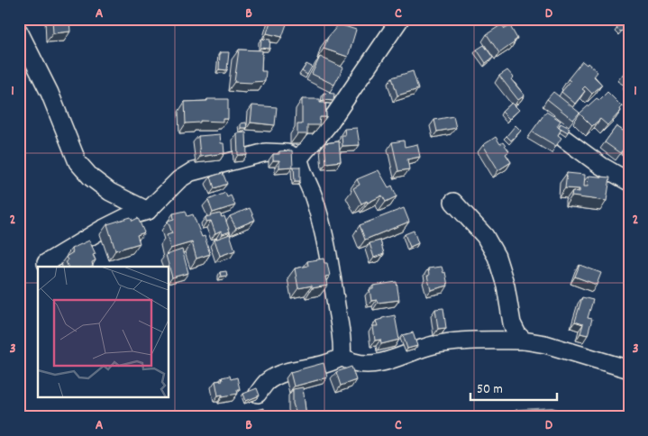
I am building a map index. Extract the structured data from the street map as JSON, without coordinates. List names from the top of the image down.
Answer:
{
  "scale_bar": "50 m",
  "grid": {
    "columns": [
      "A",
      "B",
      "C",
      "D"
    ],
    "rows": ["1", "2", "3"]
  }
}
